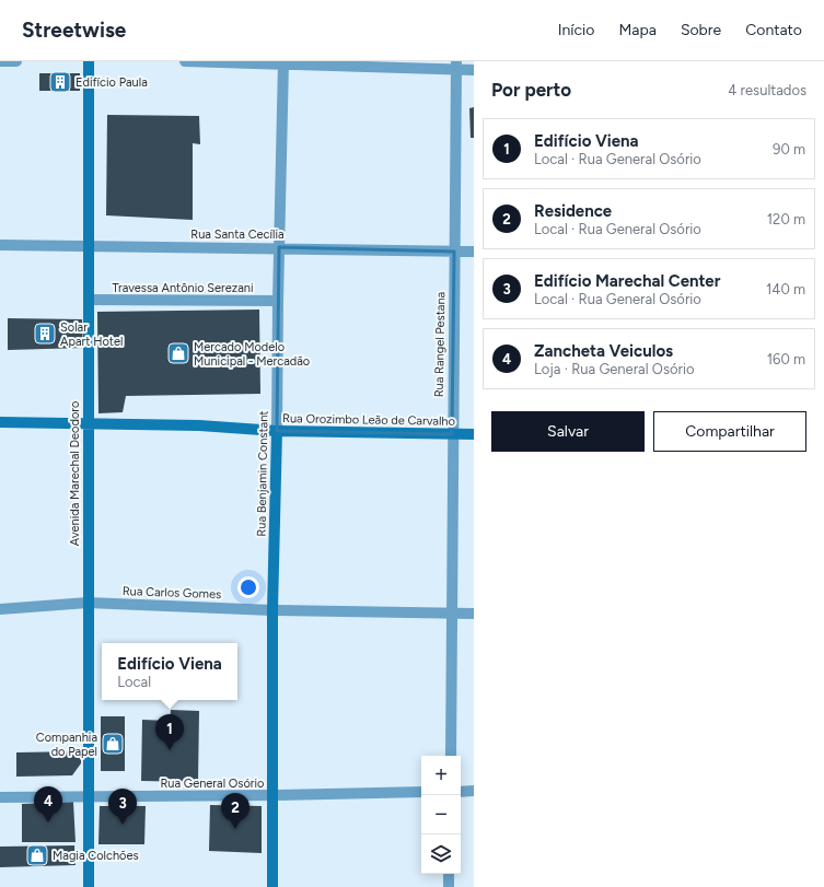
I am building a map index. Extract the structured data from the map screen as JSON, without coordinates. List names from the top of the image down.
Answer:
{
  "streets": {
    "main road": ["Rua Orozimbo Leão de Carvalho", "Avenida Marechal Deodoro", "Rua Benjamin Constant"],
    "street": [
      "Rua Santa Cecília",
      "Travessa Antônio Serezani",
      "Rua Rangel Pestana",
      "Rua Carlos Gomes",
      "Rua General Osório"
    ]
  },
  "crossings": [
    ["Rua Santa Cecília", "Rua Rangel Pestana"],
    ["Rua Santa Cecília", "Avenida Marechal Deodoro"],
    ["Rua Santa Cecília", "Rua Benjamin Constant"],
    ["Travessa Antônio Serezani", "Avenida Marechal Deodoro"],
    ["Travessa Antônio Serezani", "Rua Benjamin Constant"],
    ["Rua Rangel Pestana", "Rua Orozimbo Leão de Carvalho"],
    ["Rua Rangel Pestana", "Rua Carlos Gomes"],
    ["Rua Orozimbo Leão de Carvalho", "Avenida Marechal Deodoro"],
    ["Rua Orozimbo Leão de Carvalho", "Rua Benjamin Constant"],
    ["Avenida Marechal Deodoro", "Rua Carlos Gomes"],
    ["Avenida Marechal Deodoro", "Rua General Osório"],
    ["Rua Benjamin Constant", "Rua Carlos Gomes"],
    ["Rua Benjamin Constant", "Rua General Osório"]
  ],
  "places": {
    "building": ["Edifício Paula", "Solar Apart Hotel"],
    "shop": ["Mercado Modelo Municipal - Mercadão", "Companhia do Papel", "Magia Colchões"]
  },
  "page": {
    "header": "Streetwise",
    "nav": [
      "Início",
      "Mapa",
      "Sobre",
      "Contato"
    ],
    "heading": ["Por perto", "4 resultados"],
    "list": [
      {
        "mark": "1",
        "name": "Edifício Viena",
        "note": "Local · Rua General Osório",
        "value": "90 m"
      },
      {
        "mark": "2",
        "name": "Residence",
        "note": "Local · Rua General Osório",
        "value": "120 m"
      },
      {
        "mark": "3",
        "name": "Edifício Marechal Center",
        "note": "Local · Rua General Osório",
        "value": "140 m"
      },
      {
        "mark": "4",
        "name": "Zancheta Veiculos",
        "note": "Loja · Rua General Osório",
        "value": "160 m"
      }
    ],
    "buttons": ["Salvar", "Compartilhar"],
    "popup": ["Edifício Viena", "Local"],
    "pins": [
      "1",
      "4",
      "3",
      "2"
    ],
    "map_buttons": ["+", "−"]
  }
}
